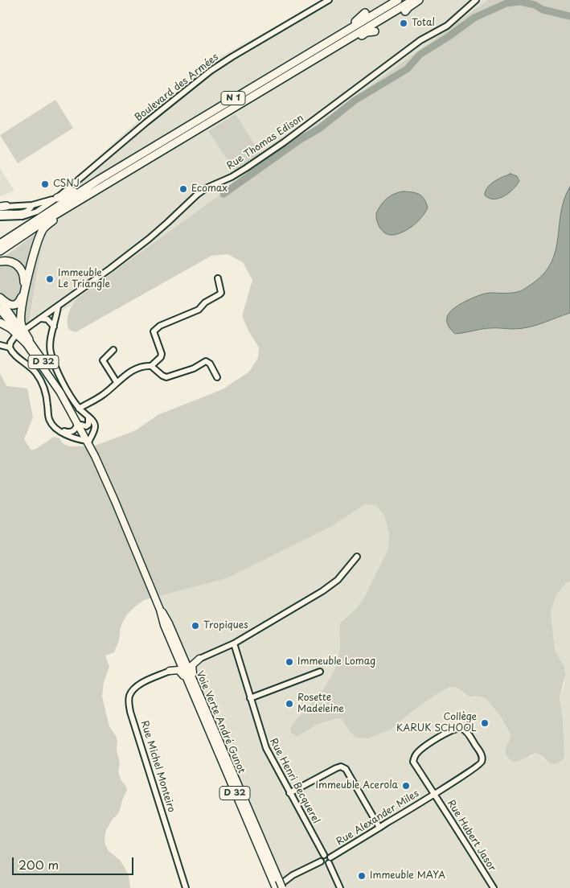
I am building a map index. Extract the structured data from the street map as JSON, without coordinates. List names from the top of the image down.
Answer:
{
  "streets": {
    "highway": ["N 1"],
    "main road": ["D 32", "Voie Verte André Gunot"],
    "street": [
      "Boulevard des Armées",
      "Rue Thomas Edison",
      "Rue Michel Monteiro",
      "Rue Henri Becquerel",
      "Rue Alexander Miles",
      "Rue Hubert Jasor"
    ]
  },
  "crossings": [
    ["Rue Henri Becquerel", "Rue Alexander Miles"],
    ["Rue Alexander Miles", "Rue Hubert Jasor"]
  ],
  "places": [
    "Total",
    "CSNJ",
    "Ecomax",
    "Immeuble Le Triangle",
    "Tropiques",
    "Immeuble Lomag",
    "Rosette Madeleine",
    "Collège KARUK SCHOOL",
    "Immeuble Acerola",
    "Immeuble MAYA"
  ],
  "scale_bar": "200 m"
}
